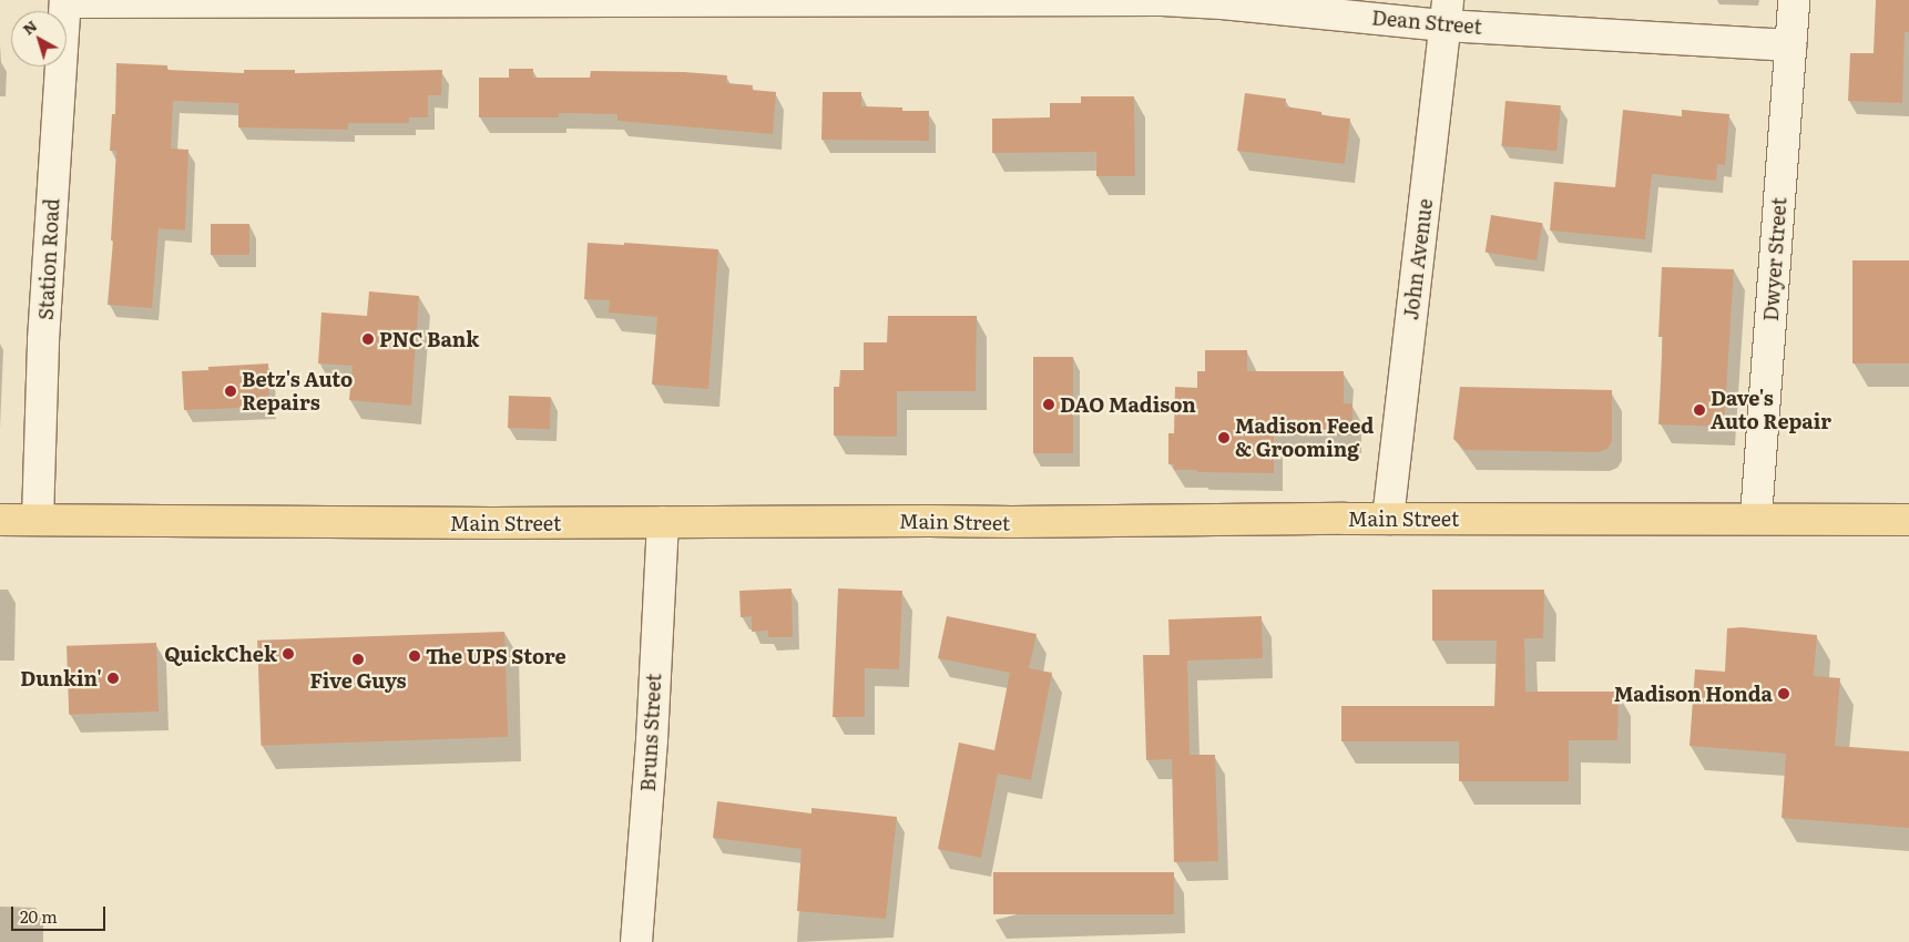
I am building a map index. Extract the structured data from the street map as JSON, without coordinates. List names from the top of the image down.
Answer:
{
  "streets": {
    "main road": ["Main Street"],
    "street": [
      "Dean Street",
      "Station Road",
      "John Avenue",
      "Dwyer Street",
      "Bruns Street"
    ]
  },
  "crossings": [
    ["Dean Street", "Station Road"],
    ["Dean Street", "John Avenue"],
    ["Dean Street", "Dwyer Street"],
    ["Station Road", "Main Street"],
    ["John Avenue", "Main Street"],
    ["Dwyer Street", "Main Street"],
    ["Main Street", "Bruns Street"]
  ],
  "places": [
    "PNC Bank",
    "Betz's Auto Repairs",
    "DAO Madison",
    "Dave's Auto Repair",
    "Madison Feed & Grooming",
    "QuickChek",
    "The UPS Store",
    "Five Guys",
    "Dunkin'",
    "Madison Honda"
  ],
  "scale_bar": "20 m",
  "north": "top left"
}
